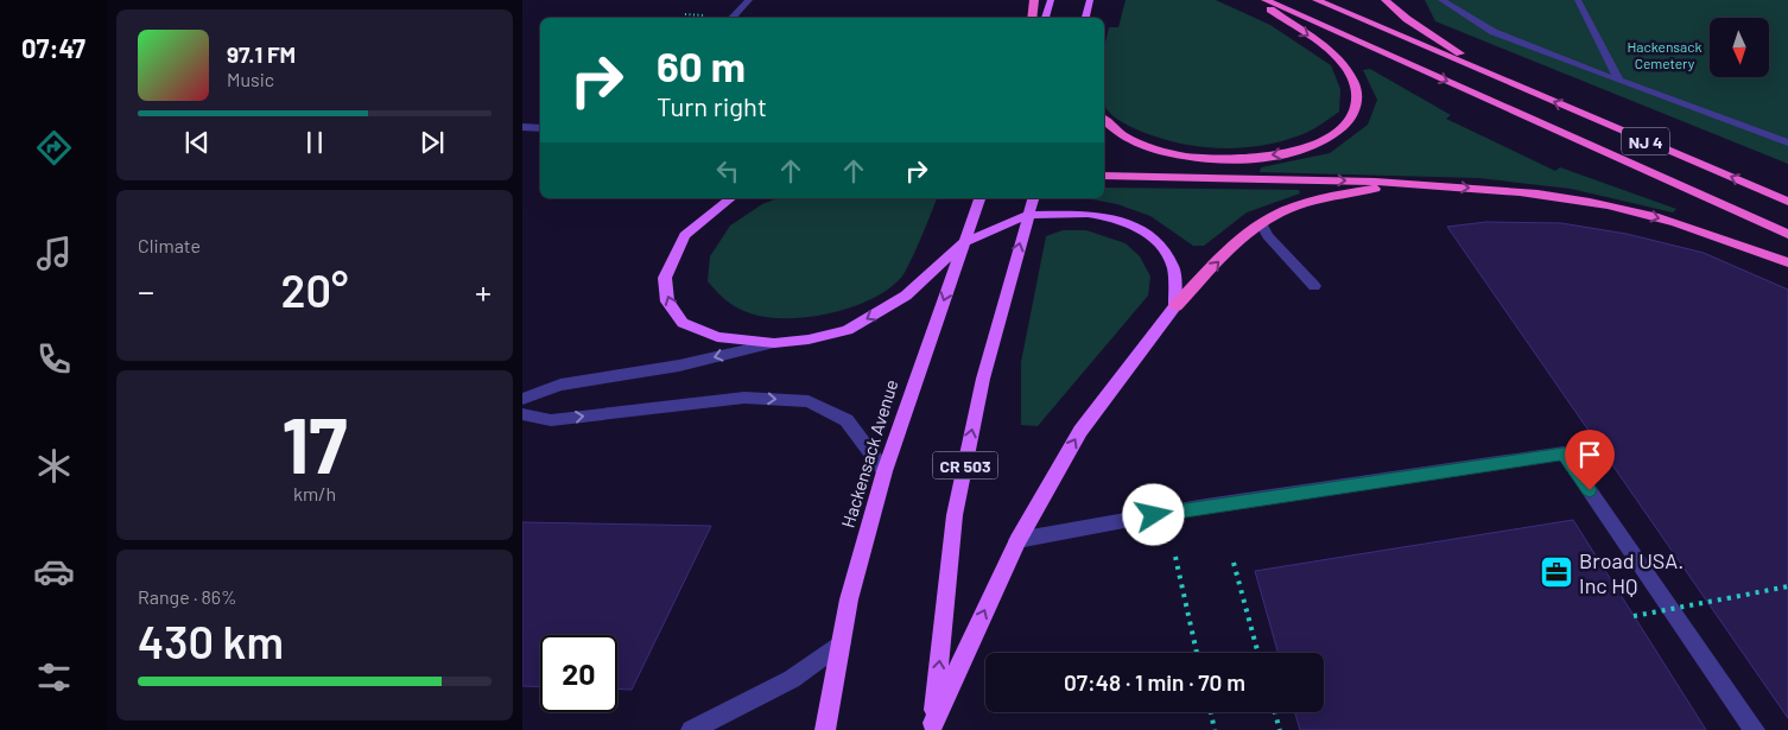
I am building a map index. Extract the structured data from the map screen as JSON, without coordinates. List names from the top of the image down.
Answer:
{
  "streets": {
    "highway": ["NJ 4"],
    "main road": ["Hackensack Avenue", "CR 503"]
  },
  "parks": ["Hackensack Cemetery"],
  "places": {
    "office": ["Broad USA. Inc HQ"]
  },
  "north": "bottom",
  "page": {
    "tabs": "07:47",
    "turn": ["60 m", "Turn right"],
    "song": ["97.1 FM", "Music"],
    "tile": [
      "Climate",
      ["17", "km/h"],
      ["Range · 86%", "430 km"]
    ],
    "heat": ["−", "20°", "+"],
    "limit": "20",
    "trip": "07:48 · 1 min · 70 m"
  }
}
